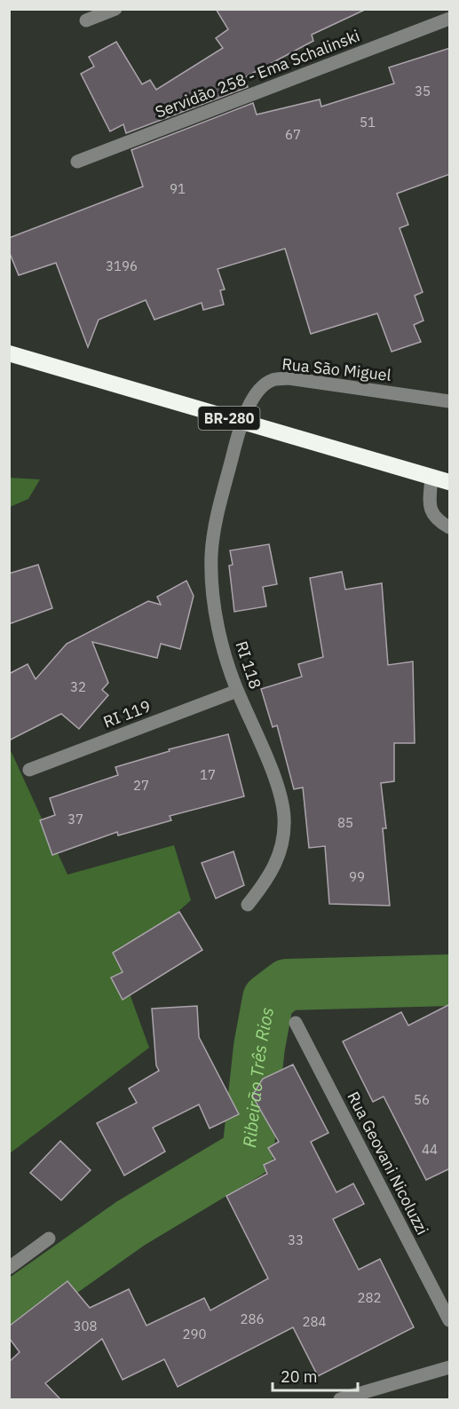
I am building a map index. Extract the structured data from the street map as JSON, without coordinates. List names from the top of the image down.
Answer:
{
  "streets": {
    "highway": ["BR-280"],
    "street": [
      "Servidão 258 - Ema Schalinski",
      "Rua São Miguel",
      "RI 118",
      "RI 119",
      "Rua Geovani Nicoluzzi"
    ]
  },
  "crossings": [
    ["Rua São Miguel", "BR-280"],
    ["Rua São Miguel", "RI 118"],
    ["BR-280", "RI 118"],
    ["RI 118", "RI 119"]
  ],
  "water": ["Ribeirão Três Rios"],
  "house_numbers": [
    "35",
    "51",
    "67",
    "91",
    "3196",
    "32",
    "17",
    "27",
    "37",
    "85",
    "99",
    "56",
    "44",
    "33",
    "282",
    "286",
    "284",
    "308",
    "290"
  ],
  "scale_bar": "20 m"
}
